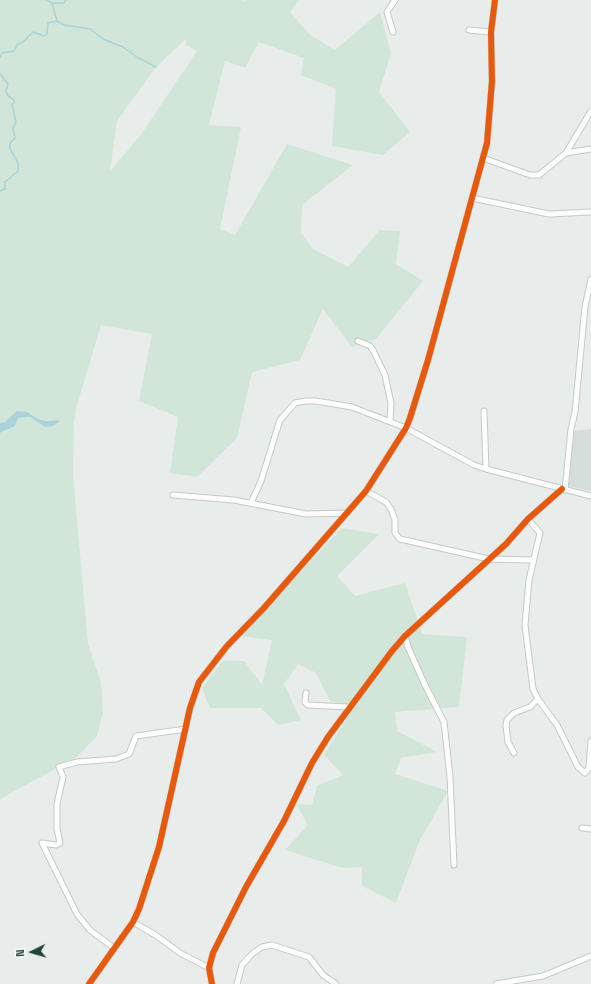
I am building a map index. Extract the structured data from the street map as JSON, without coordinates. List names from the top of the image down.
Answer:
{
  "north": "left"
}
